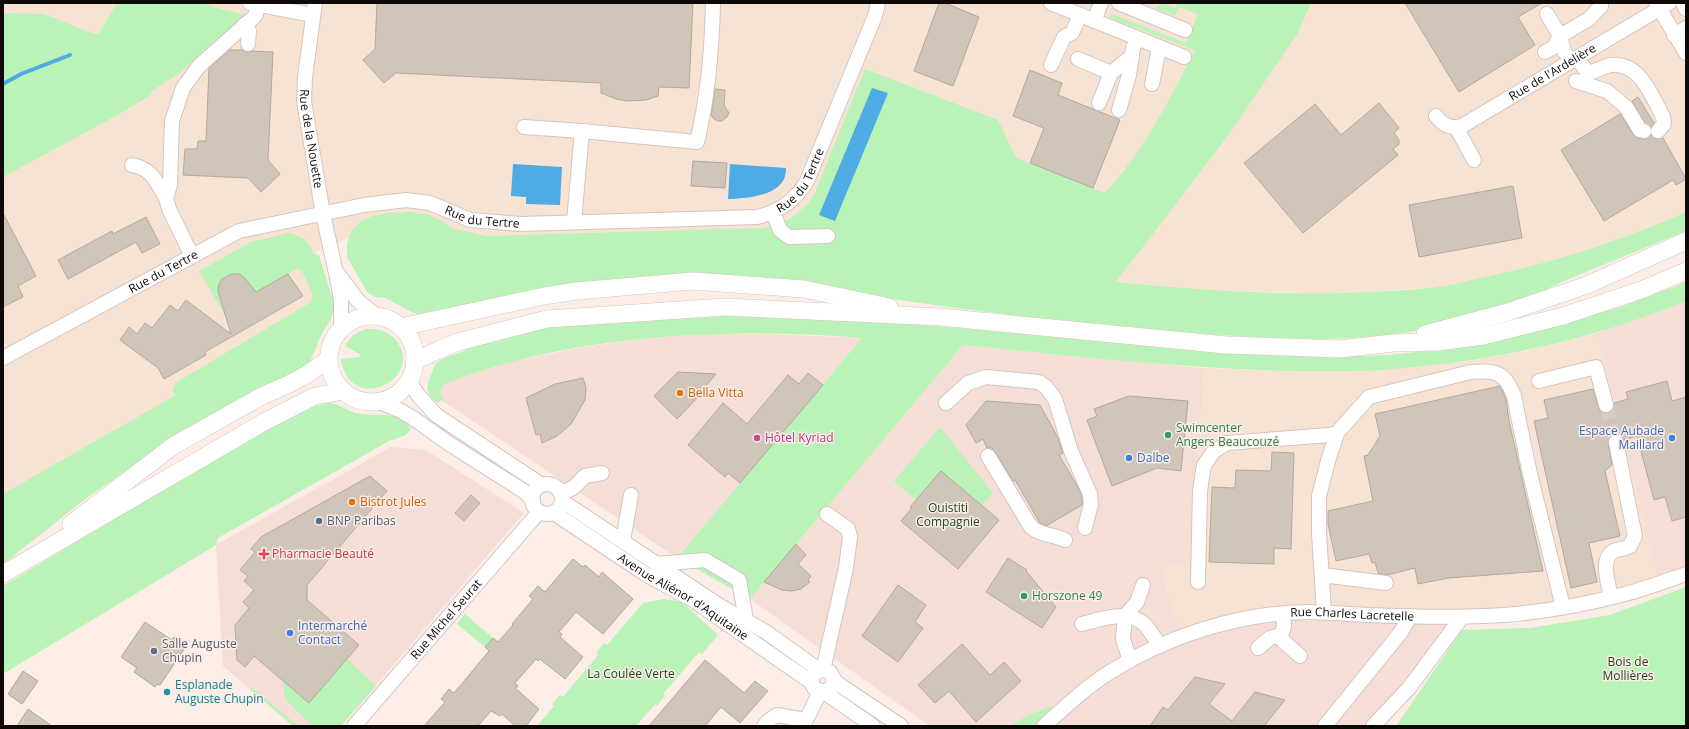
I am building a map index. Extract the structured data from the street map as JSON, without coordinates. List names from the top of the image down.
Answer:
{
  "streets": {
    "street": [
      "Rue de l'Ardelière",
      "Rue de la Nouette",
      "Rue du Tertre",
      "Avenue Aliénor d'Aquitaine",
      "Rue Charles Lacretelle",
      "Rue Michel Seurat"
    ]
  },
  "crossings": [
    ["Rue de la Nouette", "Rue du Tertre"],
    ["Avenue Aliénor d'Aquitaine", "Rue Michel Seurat"]
  ],
  "parks": ["Ouistiti Compagnie", "Bois de Mollières", "La Coulée Verte"],
  "places": {
    "other": [
      "Bella Vitta",
      "Swimcenter Angers Beaucouzé",
      "Hôtel Kyriad",
      "Espace Aubade Maillard",
      "Dalbe",
      "Bistrot Jules",
      "BNP Paribas",
      "Horszone 49",
      "Intermarché Contact",
      "Salle Auguste Chupin",
      "Esplanade Auguste Chupin"
    ],
    "health": ["Pharmacie Beauté"]
  }
}
